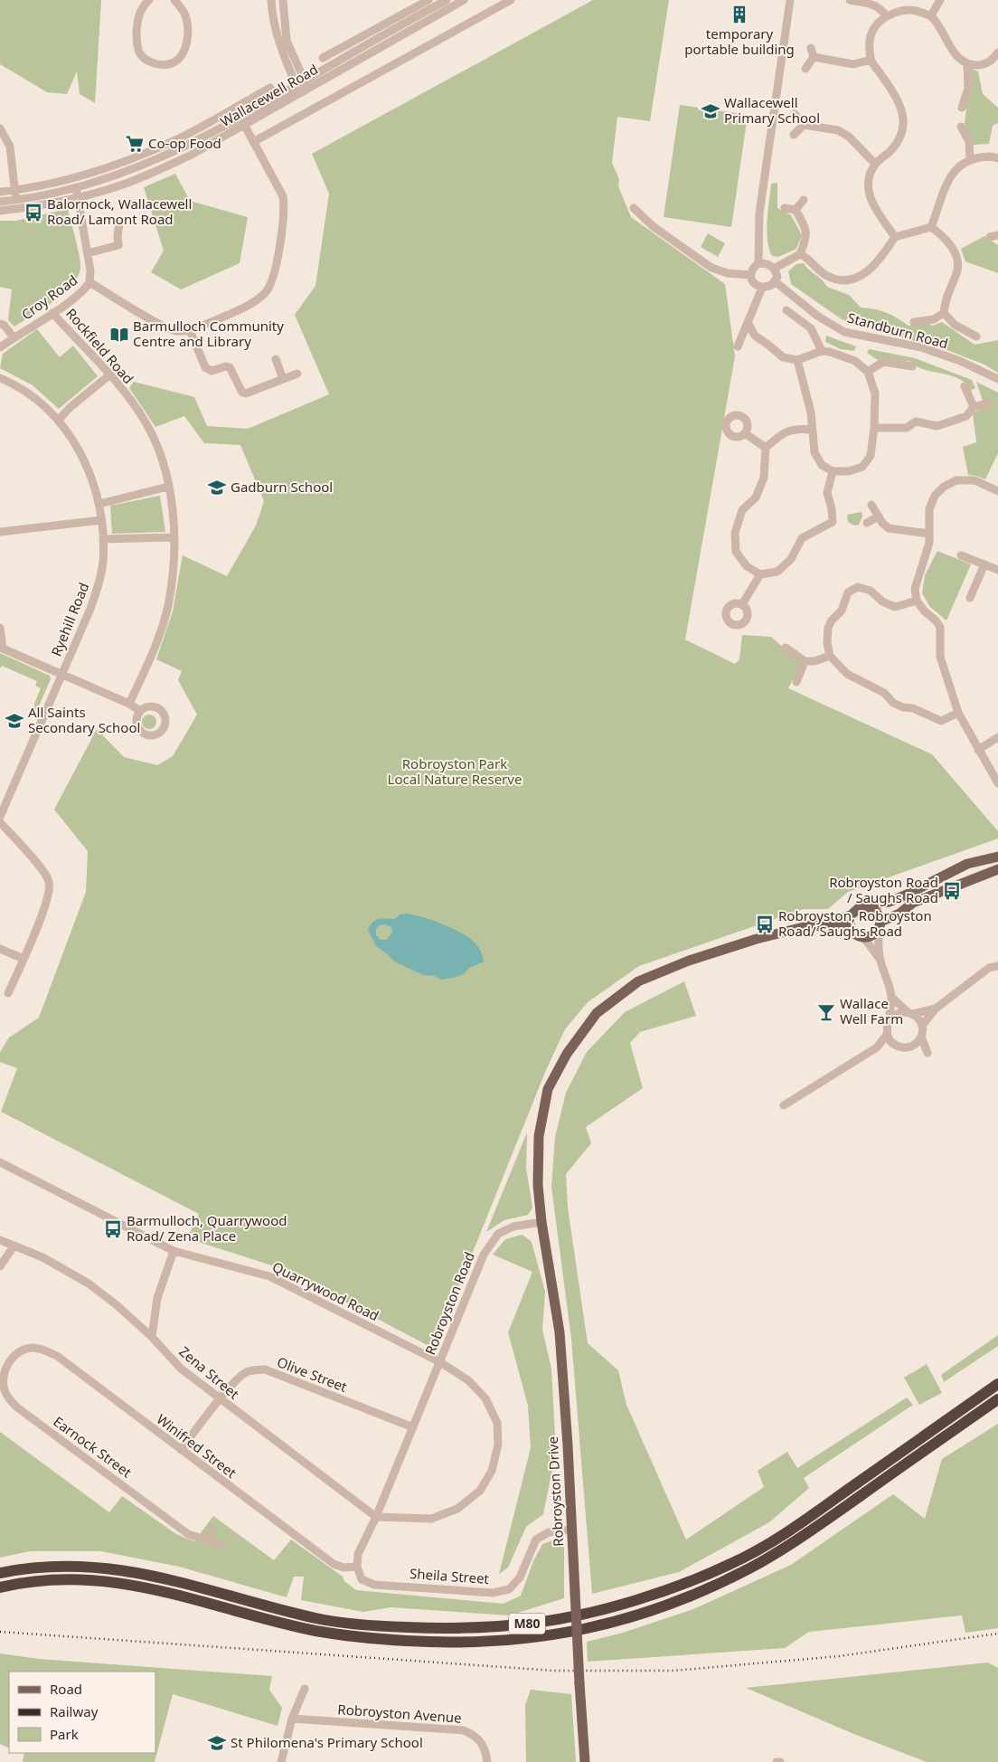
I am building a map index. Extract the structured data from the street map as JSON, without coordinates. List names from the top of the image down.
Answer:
{
  "streets": {
    "highway": ["M80"],
    "main road": ["Robroyston Drive"],
    "street": [
      "Wallacewell Road",
      "Croy Road",
      "Standburn Road",
      "Rockfield Road",
      "Ryehill Road",
      "Quarrywood Road",
      "Robroyston Road",
      "Zena Street",
      "Olive Street",
      "Winifred Street",
      "Earnock Street",
      "Sheila Street",
      "Robroyston Avenue"
    ]
  },
  "crossings": [
    ["Croy Road", "Rockfield Road"],
    ["Quarrywood Road", "Robroyston Road"],
    ["Quarrywood Road", "Zena Street"],
    ["Robroyston Road", "Zena Street"],
    ["Robroyston Road", "Olive Street"],
    ["Robroyston Road", "Winifred Street"],
    ["Robroyston Road", "Robroyston Drive"],
    ["Robroyston Road", "Sheila Street"],
    ["Zena Street", "Olive Street"],
    ["Olive Street", "Winifred Street"],
    ["Winifred Street", "Earnock Street"],
    ["Winifred Street", "Sheila Street"],
    ["Robroyston Drive", "Sheila Street"]
  ],
  "parks": ["Robroyston Park Local Nature Reserve"],
  "places": {
    "building": ["temporary portable building"],
    "school or university": [
      "Wallacewell Primary School",
      "Gadburn School",
      "All Saints Secondary School",
      "St Philomena's Primary School"
    ],
    "supermarket": ["Co-op Food"],
    "bus stop": [
      "Balornock, Wallacewell Road/ Lamont Road",
      "Robroyston Road / Saughs Road",
      "Robroyston, Robroyston Road/ Saughs Road",
      "Barmulloch, Quarrywood Road/ Zena Place"
    ],
    "library": ["Barmulloch Community Centre and Library"],
    "bar": ["Wallace Well Farm"]
  },
  "legend": ["Road", "Railway", "Park"]
}
